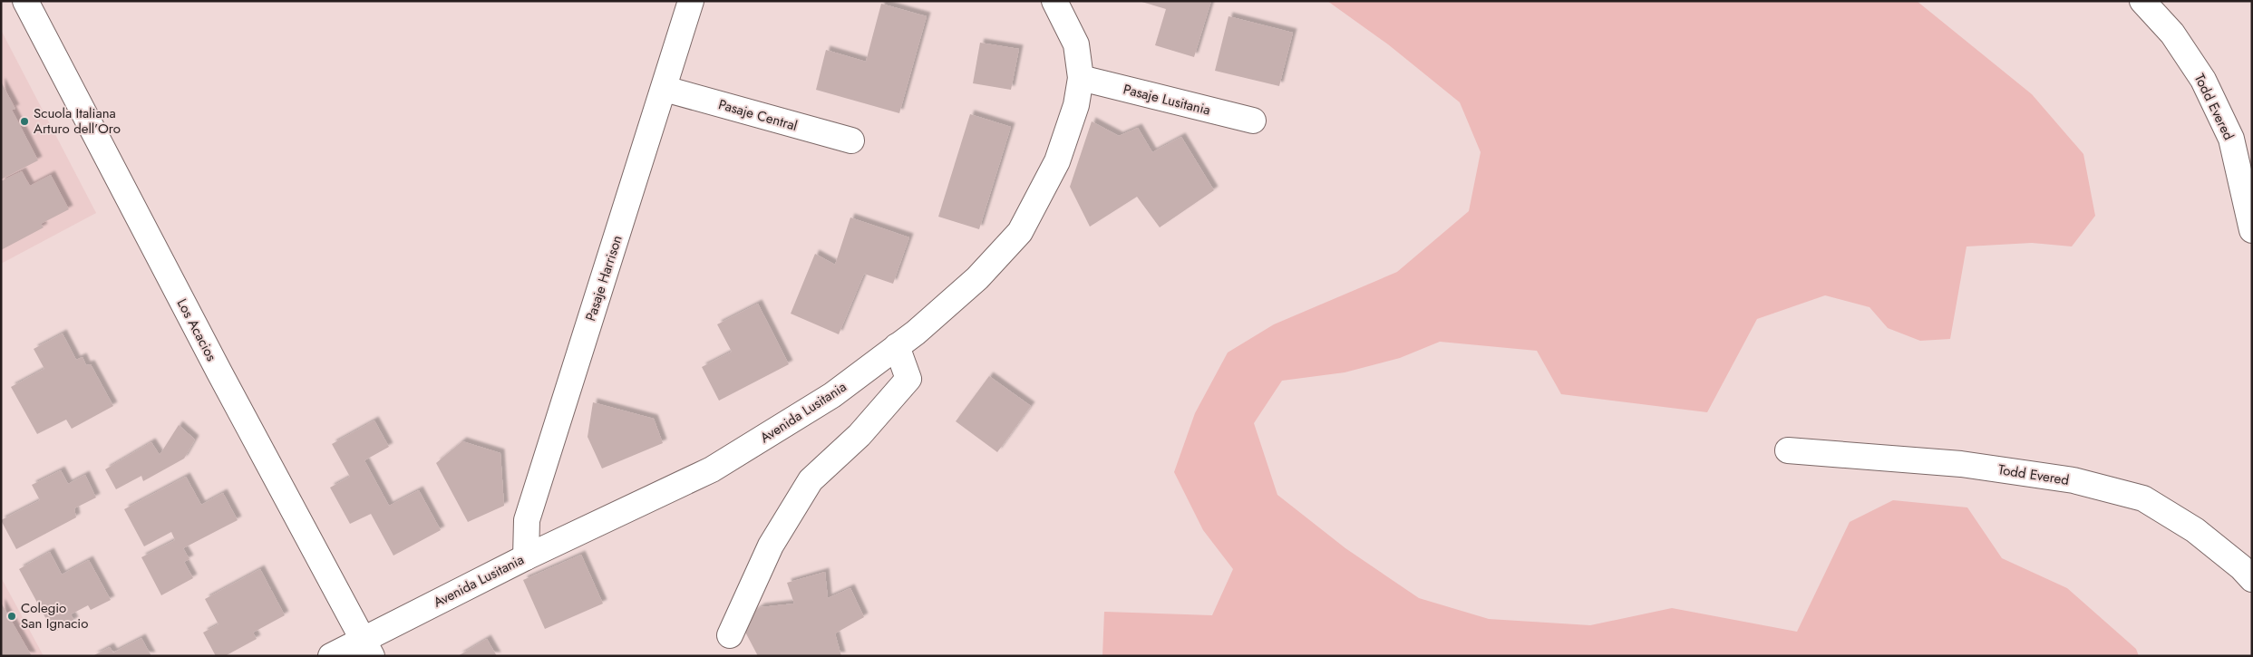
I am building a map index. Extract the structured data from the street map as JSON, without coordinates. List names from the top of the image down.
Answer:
{
  "streets": {
    "street": [
      "Pasaje Lusitania",
      "Todd Evered",
      "Pasaje Central",
      "Pasaje Harrison",
      "Los Acacios",
      "Avenida Lusitania"
    ]
  },
  "crossings": [
    ["Pasaje Lusitania", "Avenida Lusitania"],
    ["Pasaje Central", "Pasaje Harrison"],
    ["Pasaje Harrison", "Avenida Lusitania"],
    ["Los Acacios", "Avenida Lusitania"]
  ],
  "places": ["Scuola Italiana Arturo dell’Oro", "Colegio San Ignacio"]
}
